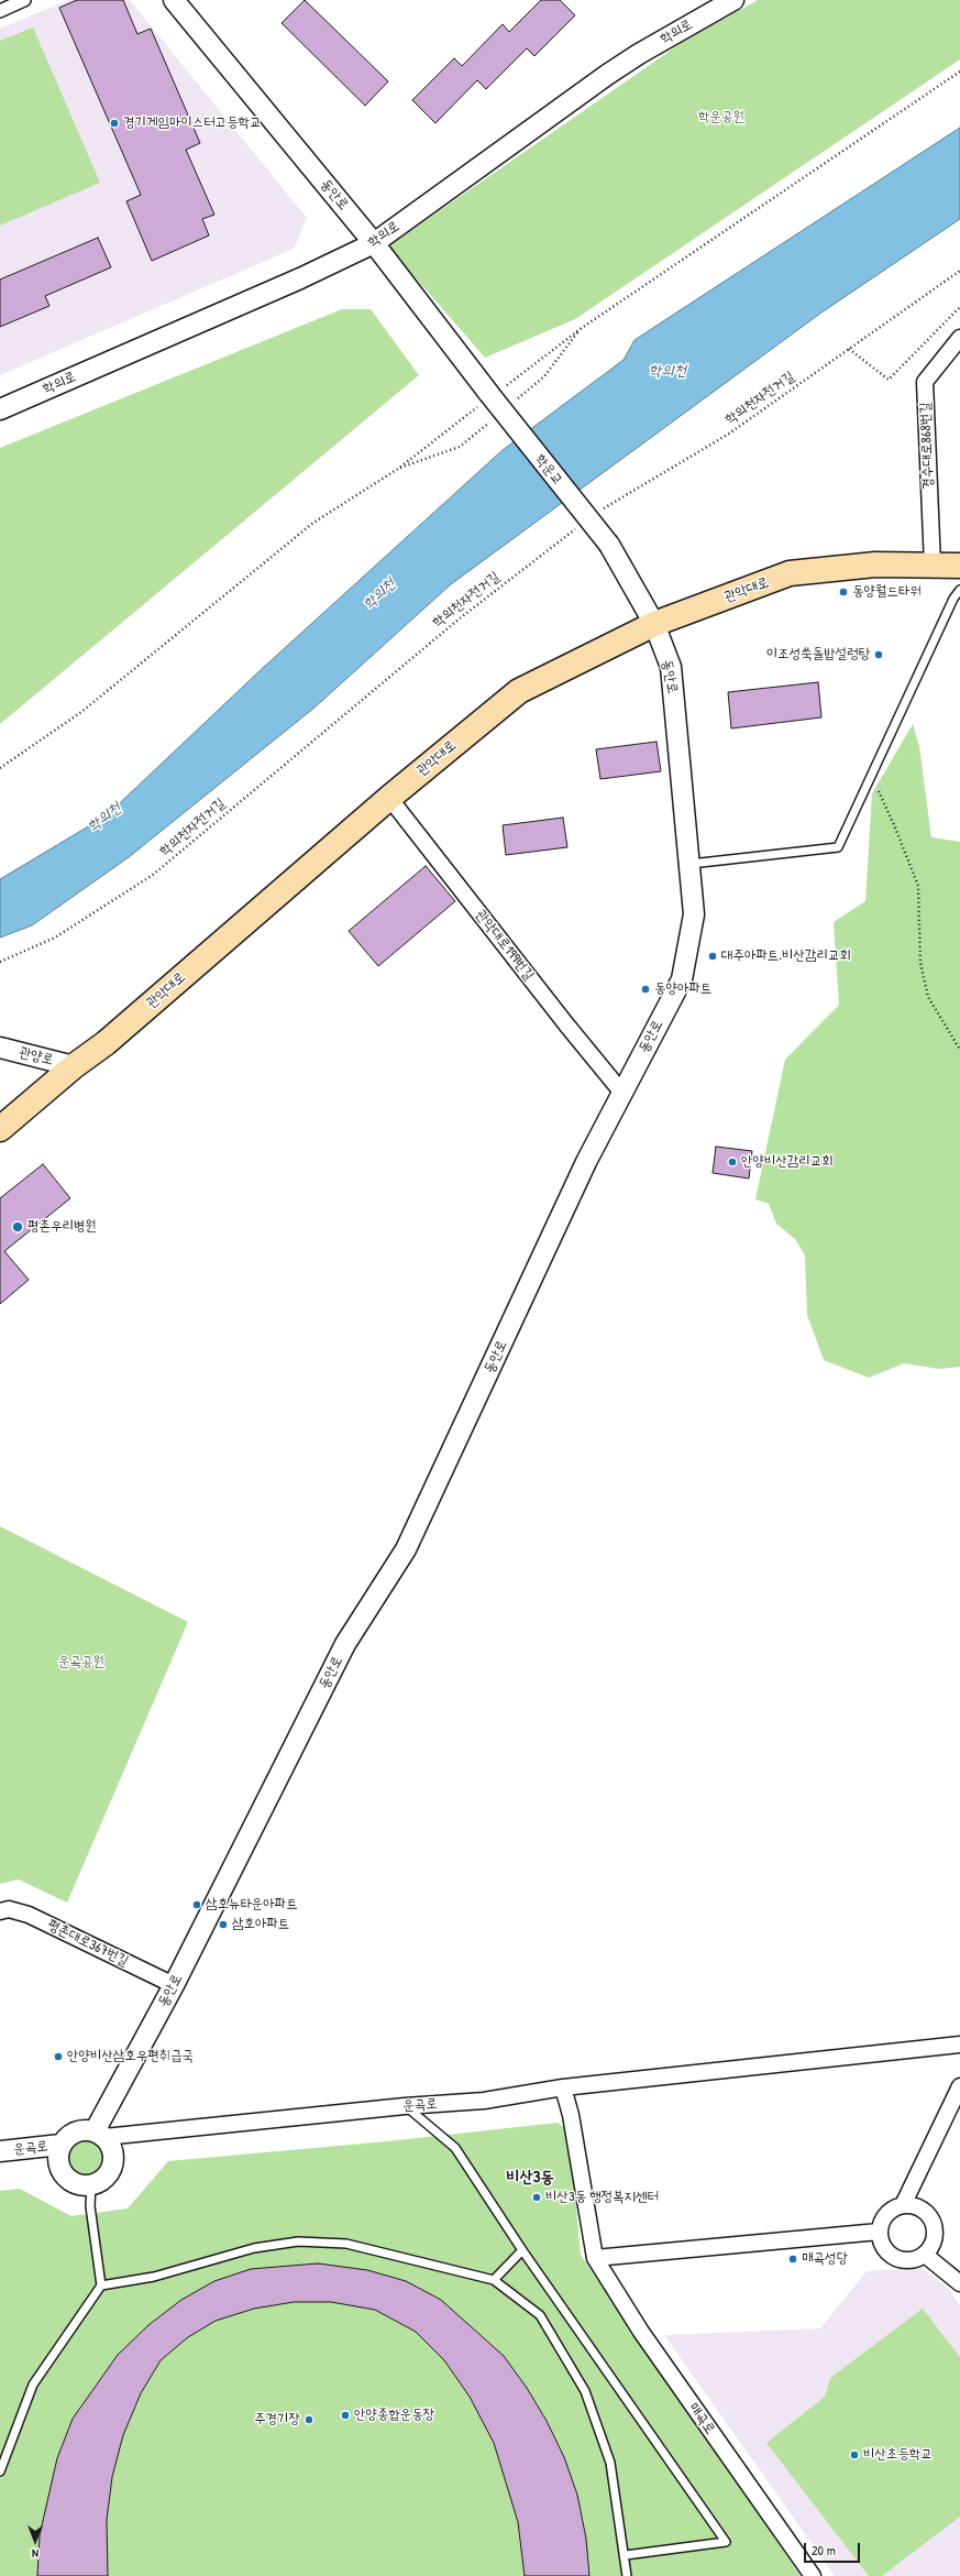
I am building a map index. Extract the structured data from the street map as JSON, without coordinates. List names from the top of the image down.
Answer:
{
  "streets": {
    "main road": ["관악대로"],
    "street": [
      "학의로",
      "동안로",
      "경수대로868번길",
      "학운교",
      "관악대로199번길",
      "관양로",
      "평촌대로367번길",
      "운곡로",
      "매곡로"
    ],
    "path": ["학의천자전거길"]
  },
  "crossings": [
    ["학의로", "동안로"],
    ["동안로", "학운교"],
    ["동안로", "관악대로"],
    ["동안로", "관악대로199번길"],
    ["동안로", "평촌대로367번길"],
    ["동안로", "운곡로"],
    ["경수대로868번길", "관악대로"],
    ["관악대로", "관악대로199번길"],
    ["관악대로", "관양로"]
  ],
  "districts": ["비산3동"],
  "water": ["학의천"],
  "parks": ["학운공원", "운곡공원"],
  "places": [
    "경기게임마이스터고등학교",
    "동양월드타워",
    "이조성쑥돌밥설렁탕",
    "대주아파트.비산감리교회",
    "동양아파트",
    "안양비산감리교회",
    "평촌우리병원",
    "삼호뉴타운아파트",
    "삼호아파트",
    "안양비산삼호우편취급국",
    "비산3동 행정복지센터",
    "매곡성당",
    "안양종합운동장",
    "주경기장",
    "비산초등학교"
  ],
  "scale_bar": "20 m",
  "north": "bottom"
}
